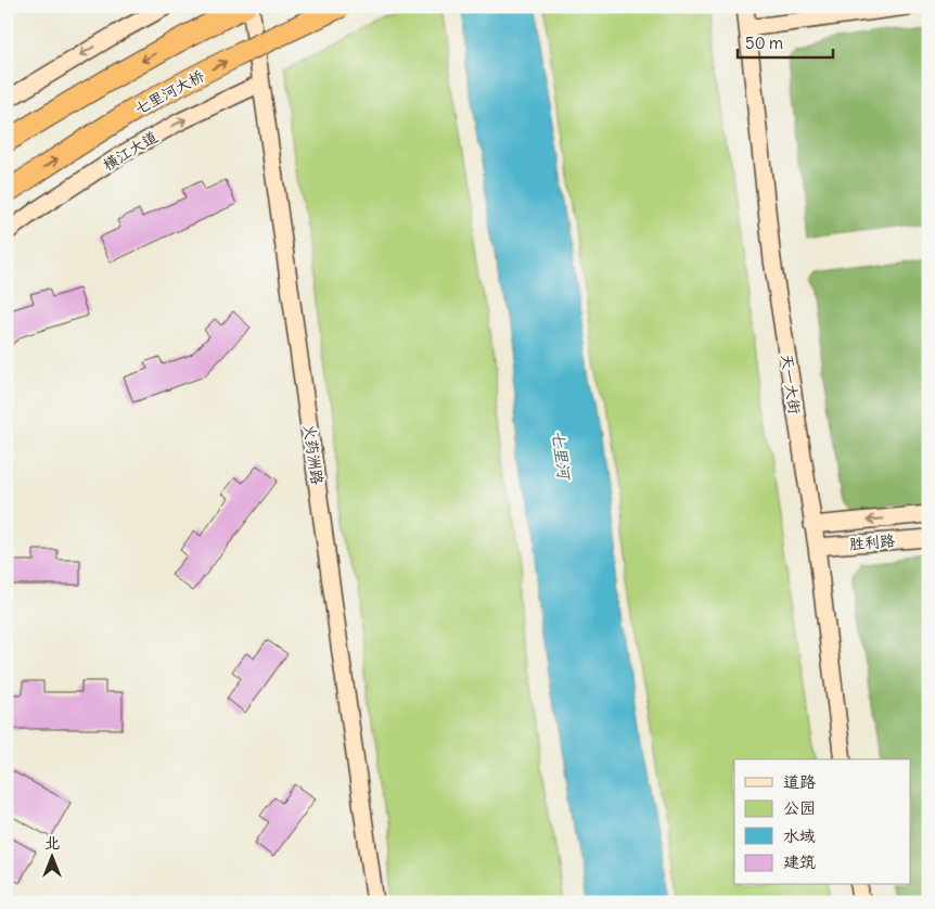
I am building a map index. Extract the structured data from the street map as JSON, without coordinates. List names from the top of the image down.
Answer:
{
  "streets": {
    "highway": ["七里河大桥"],
    "street": [
      "横江大道",
      "天一大街",
      "火药洲路",
      "胜利路"
    ]
  },
  "crossings": [
    ["横江大道", "火药洲路"],
    ["天一大街", "胜利路"]
  ],
  "water": ["七里河"],
  "legend": [
    "道路",
    "公园",
    "水域",
    "建筑"
  ],
  "scale_bar": "50 m",
  "north": "top"
}
